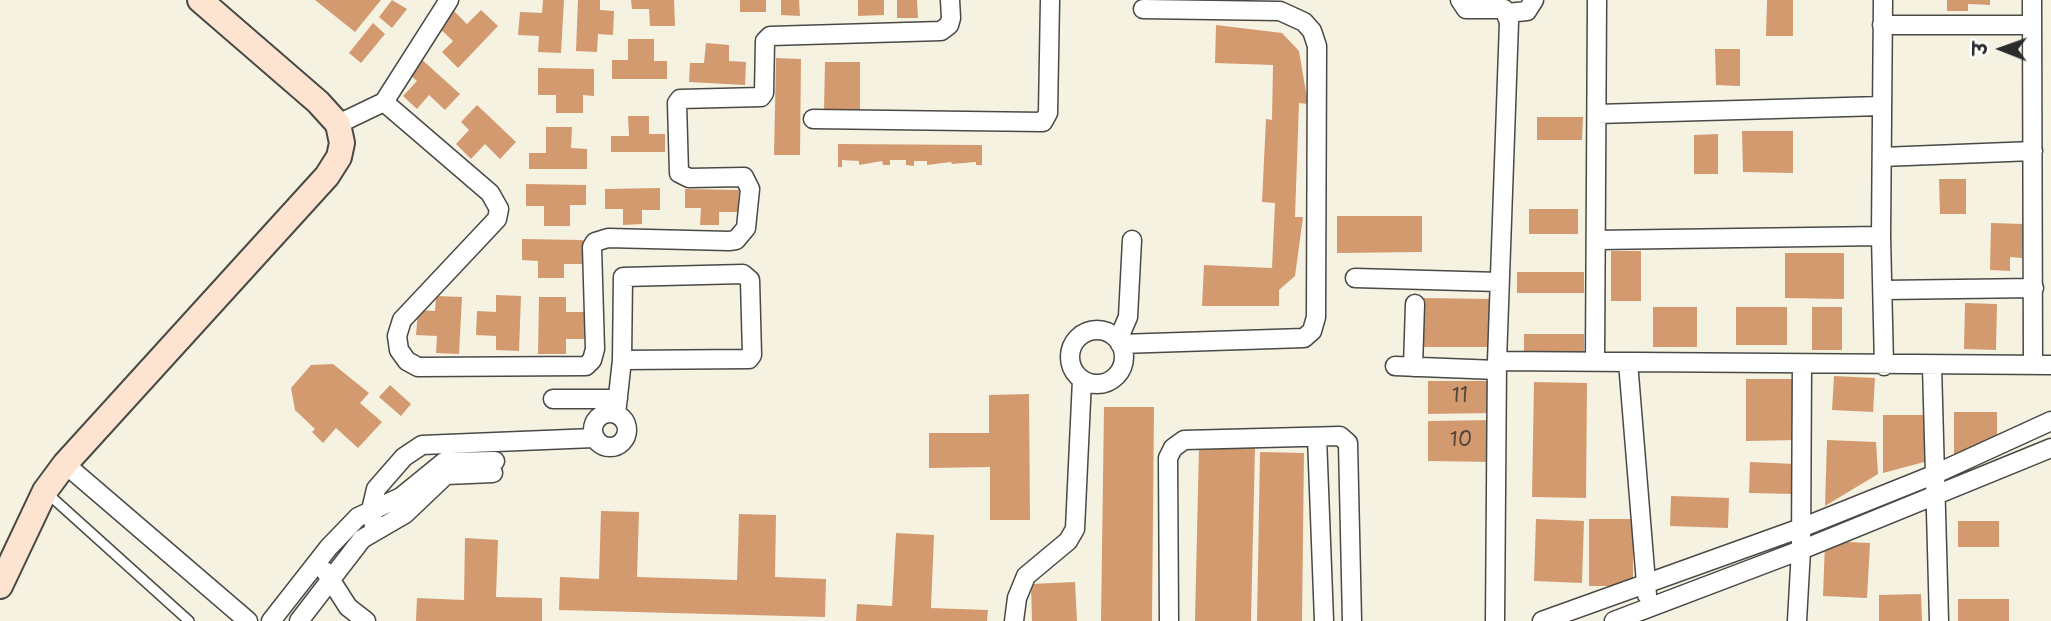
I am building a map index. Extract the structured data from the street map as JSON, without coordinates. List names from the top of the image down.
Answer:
{
  "house_numbers": ["11", "10"],
  "north": "left"
}
